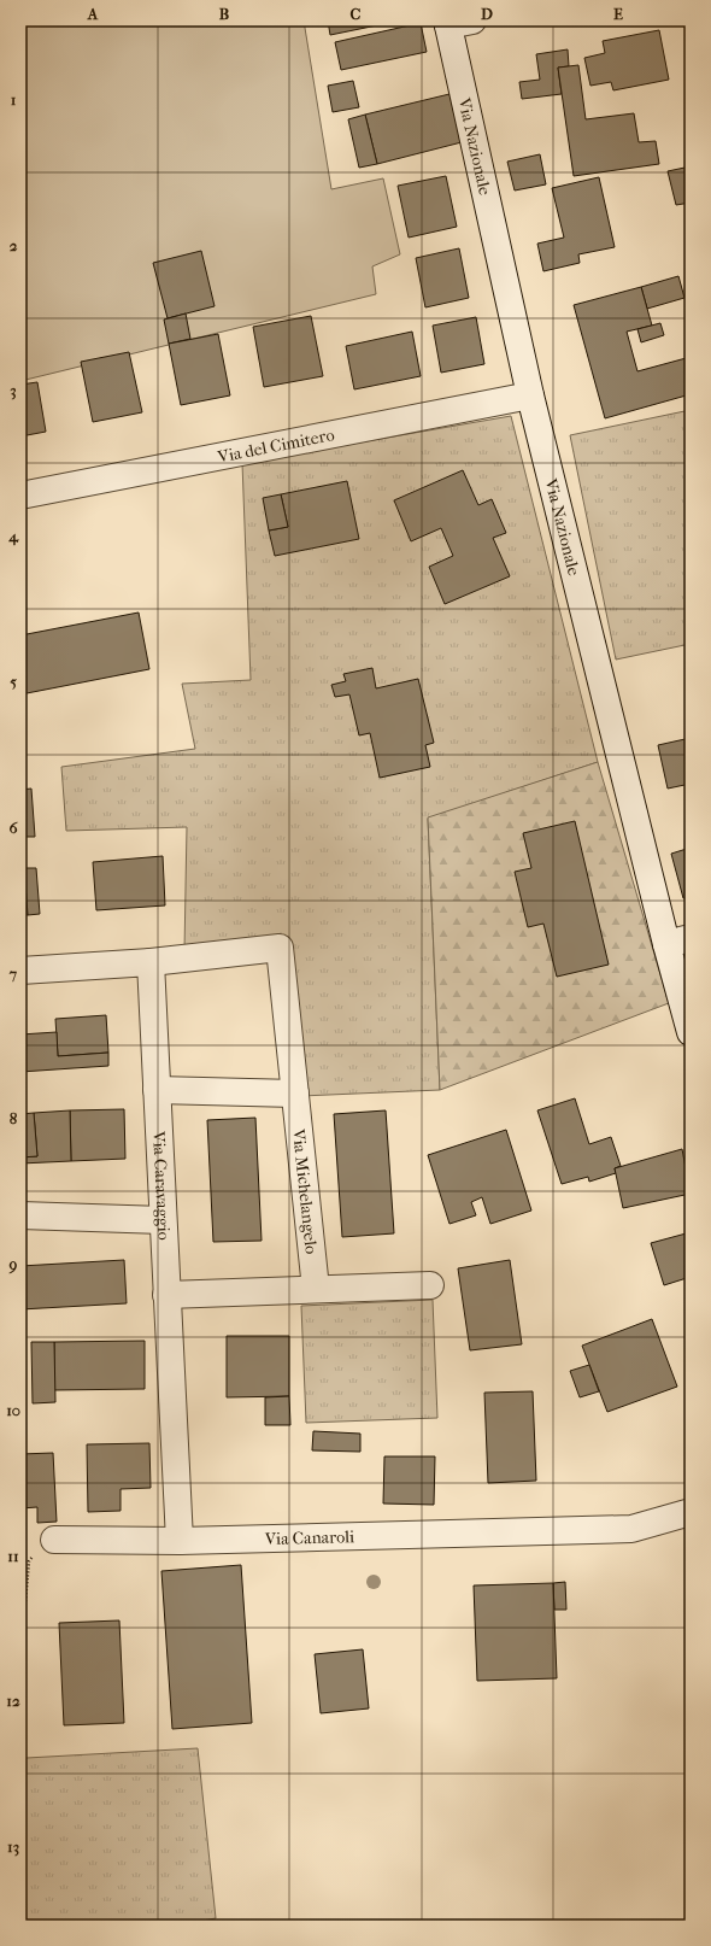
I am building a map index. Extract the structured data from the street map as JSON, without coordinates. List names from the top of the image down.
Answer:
{
  "streets": {
    "street": [
      "Via Nazionale",
      "Via del Cimitero",
      "Via Caravaggio",
      "Via Michelangelo",
      "Via Canaroli"
    ]
  },
  "crossings": [
    ["Via Nazionale", "Via del Cimitero"],
    ["Via Caravaggio", "Via Michelangelo"],
    ["Via Caravaggio", "Via Canaroli"]
  ],
  "grid": {
    "columns": [
      "A",
      "B",
      "C",
      "D",
      "E"
    ],
    "rows": [
      "1",
      "2",
      "3",
      "4",
      "5",
      "6",
      "7",
      "8",
      "9",
      "10",
      "11",
      "12",
      "13"
    ]
  }
}
